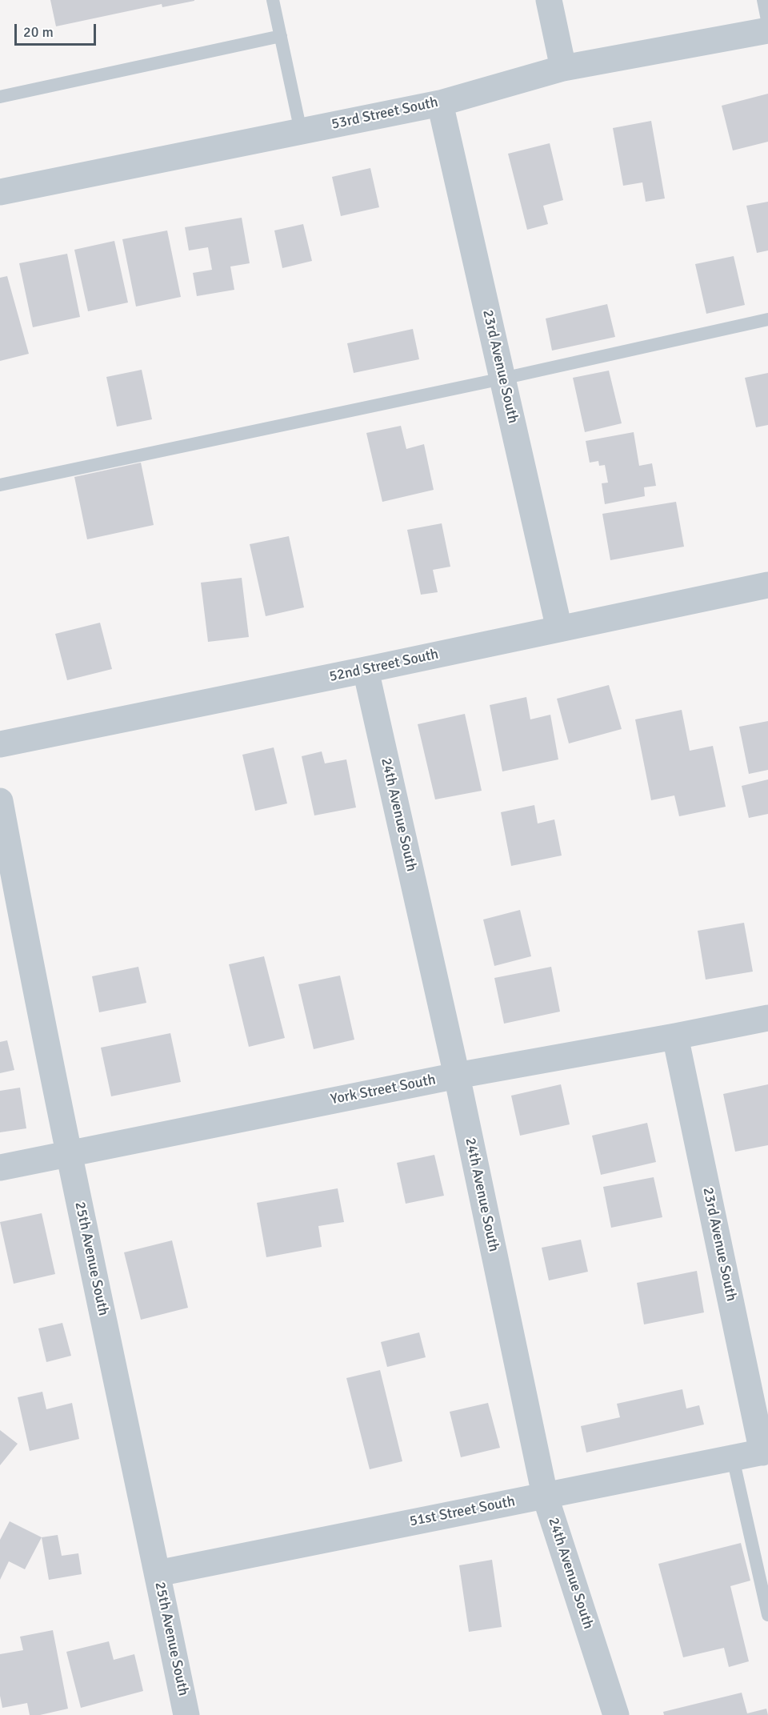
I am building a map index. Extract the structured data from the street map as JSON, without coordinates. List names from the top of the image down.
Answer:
{
  "streets": {
    "street": [
      "53rd Street South",
      "23rd Avenue South",
      "52nd Street South",
      "24th Avenue South",
      "York Street South",
      "25th Avenue South",
      "51st Street South"
    ]
  },
  "crossings": [
    ["53rd Street South", "23rd Avenue South"],
    ["23rd Avenue South", "52nd Street South"],
    ["23rd Avenue South", "York Street South"],
    ["23rd Avenue South", "51st Street South"],
    ["52nd Street South", "24th Avenue South"],
    ["24th Avenue South", "York Street South"],
    ["24th Avenue South", "51st Street South"],
    ["York Street South", "25th Avenue South"],
    ["25th Avenue South", "51st Street South"]
  ],
  "scale_bar": "20 m"
}
